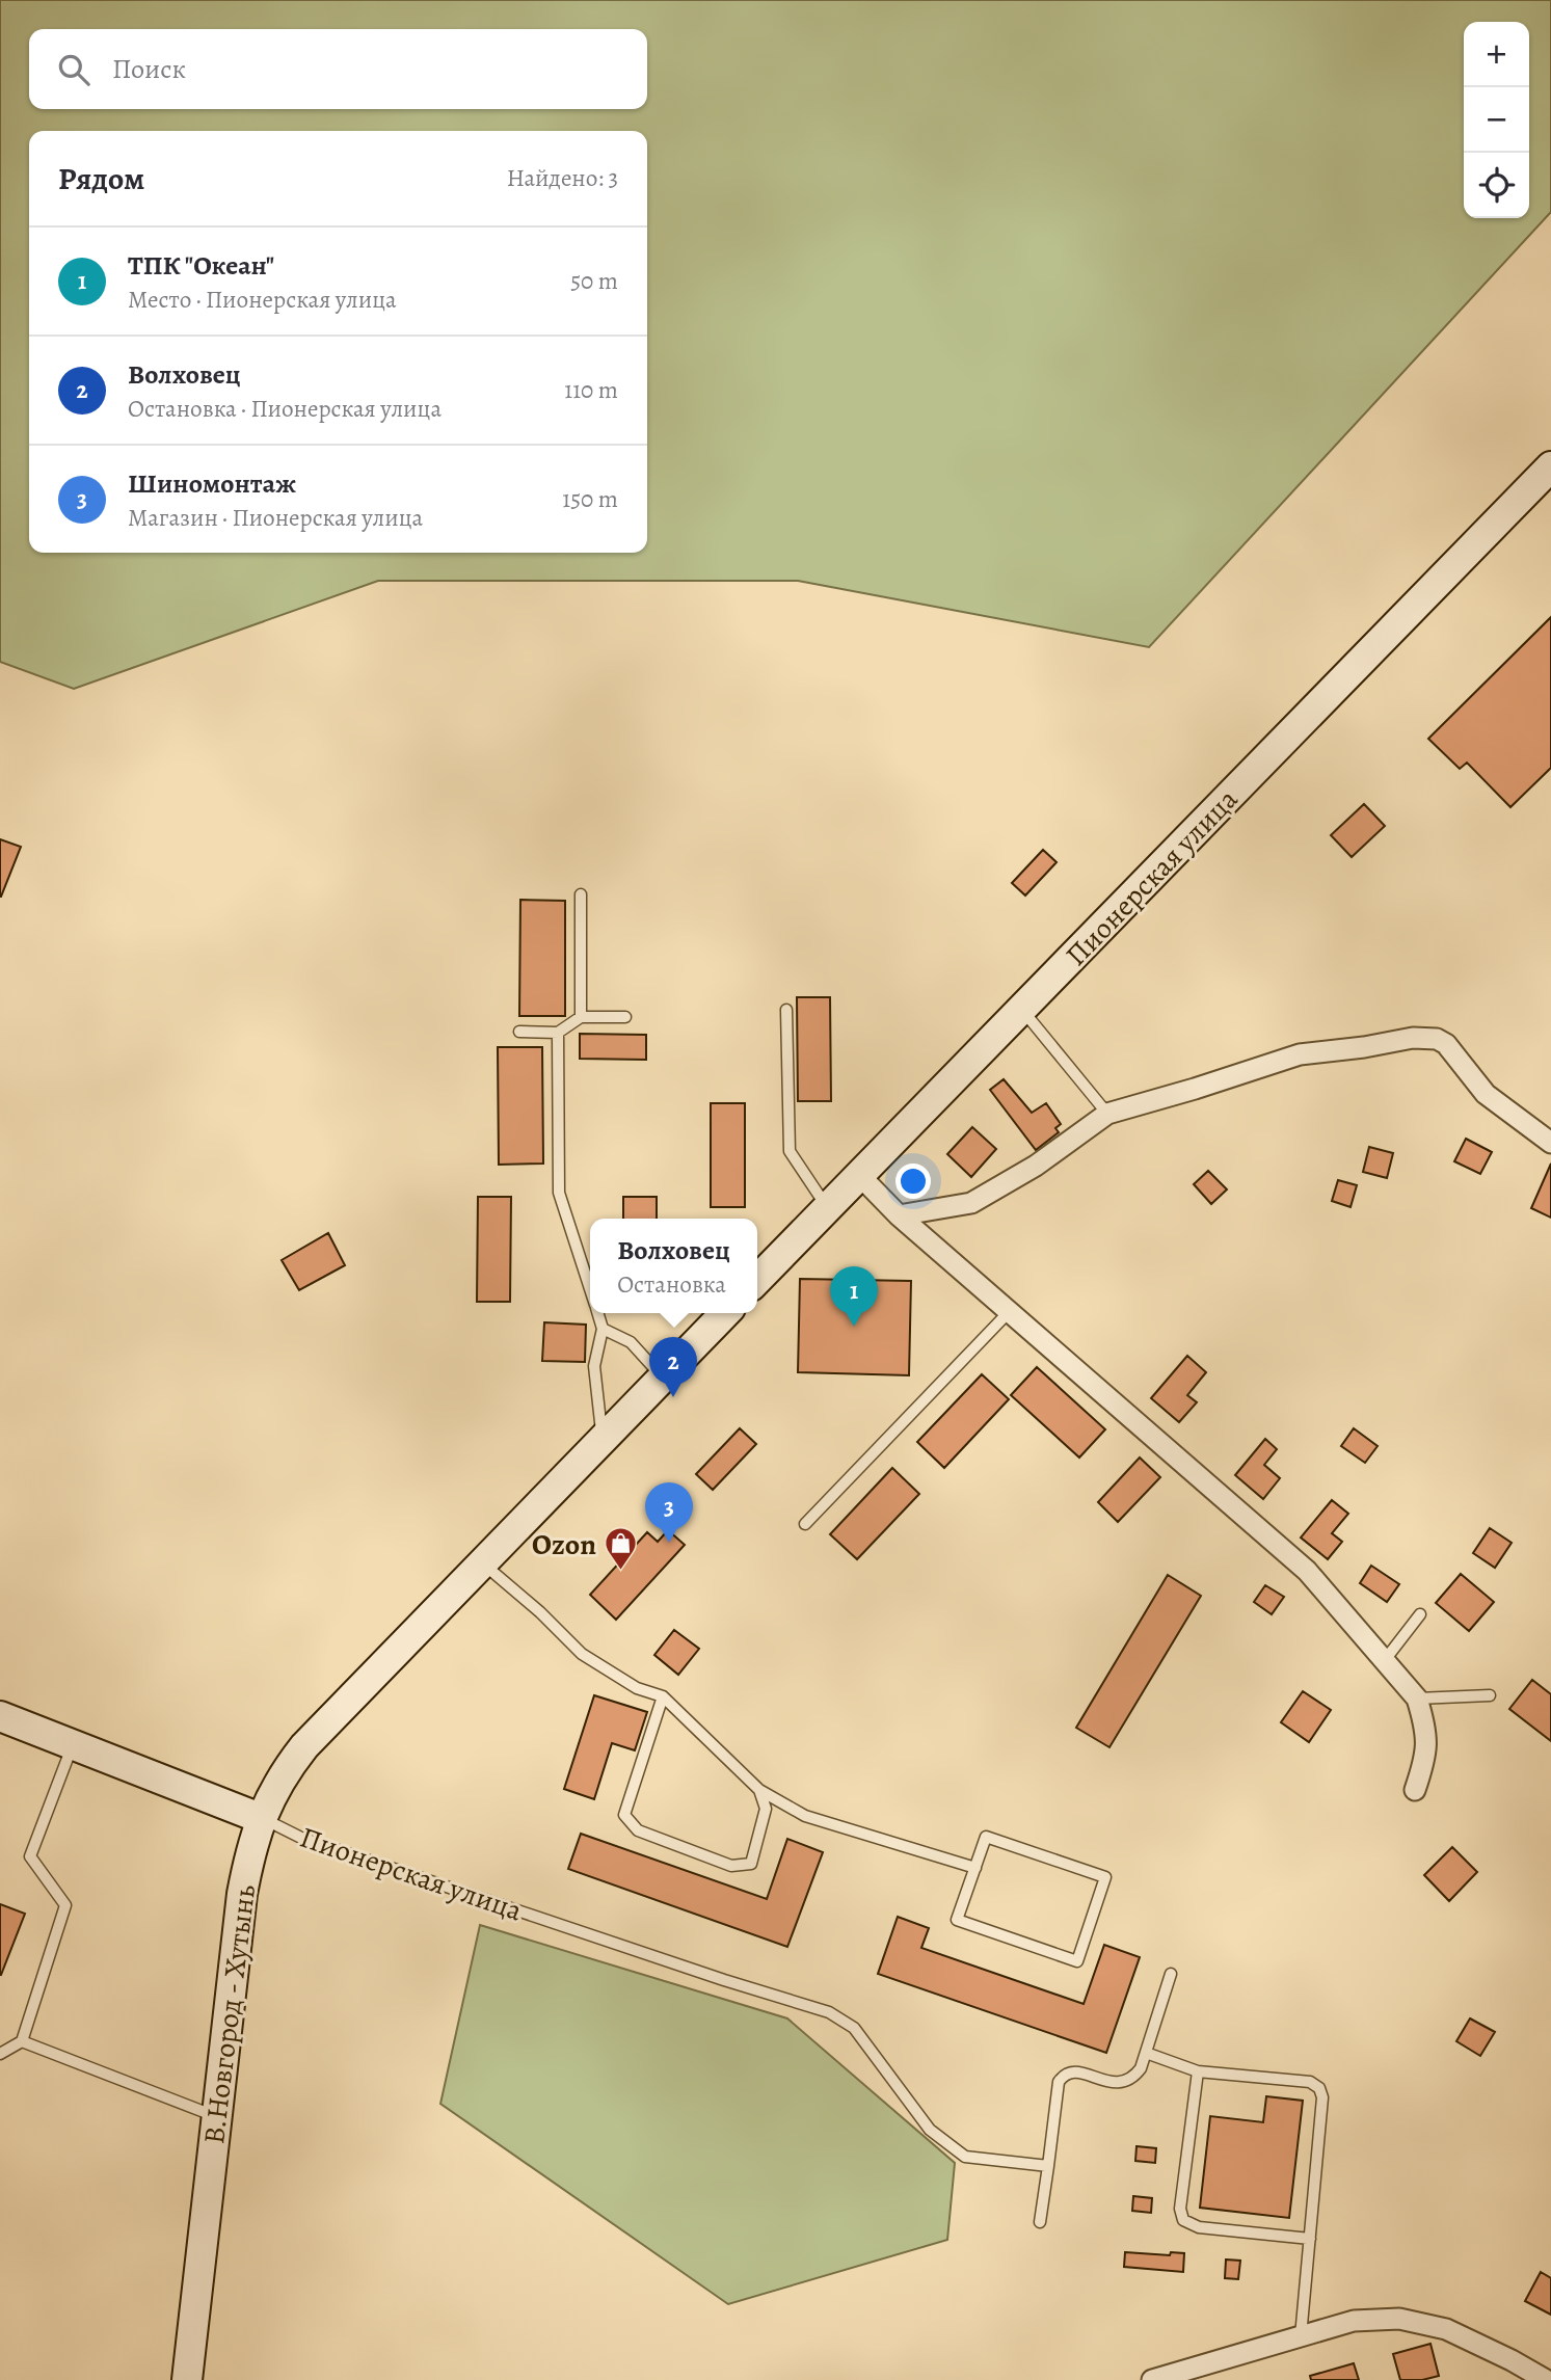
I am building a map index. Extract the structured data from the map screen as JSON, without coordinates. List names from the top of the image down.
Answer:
{
  "streets": {
    "street": ["Пионерская улица", "В.Новгород - Хутынь"]
  },
  "crossings": [
    ["Пионерская улица", "В.Новгород - Хутынь"]
  ],
  "places": {
    "shop": ["Ozon"]
  },
  "page": {
    "map_buttons": ["+", "−"],
    "search": "Поиск",
    "heading": ["Рядом", "Найдено: 3"],
    "list": [
      {
        "mark": "1",
        "name": "ТПК \"Океан\"",
        "note": "Место · Пионерская улица",
        "value": "50 m"
      },
      {
        "mark": "2",
        "name": "Волховец",
        "note": "Остановка · Пионерская улица",
        "value": "110 m"
      },
      {
        "mark": "3",
        "name": "Шиномонтаж",
        "note": "Магазин · Пионерская улица",
        "value": "150 m"
      }
    ],
    "popup": ["Волховец", "Остановка"],
    "pins": ["1", "2", "3"]
  }
}
